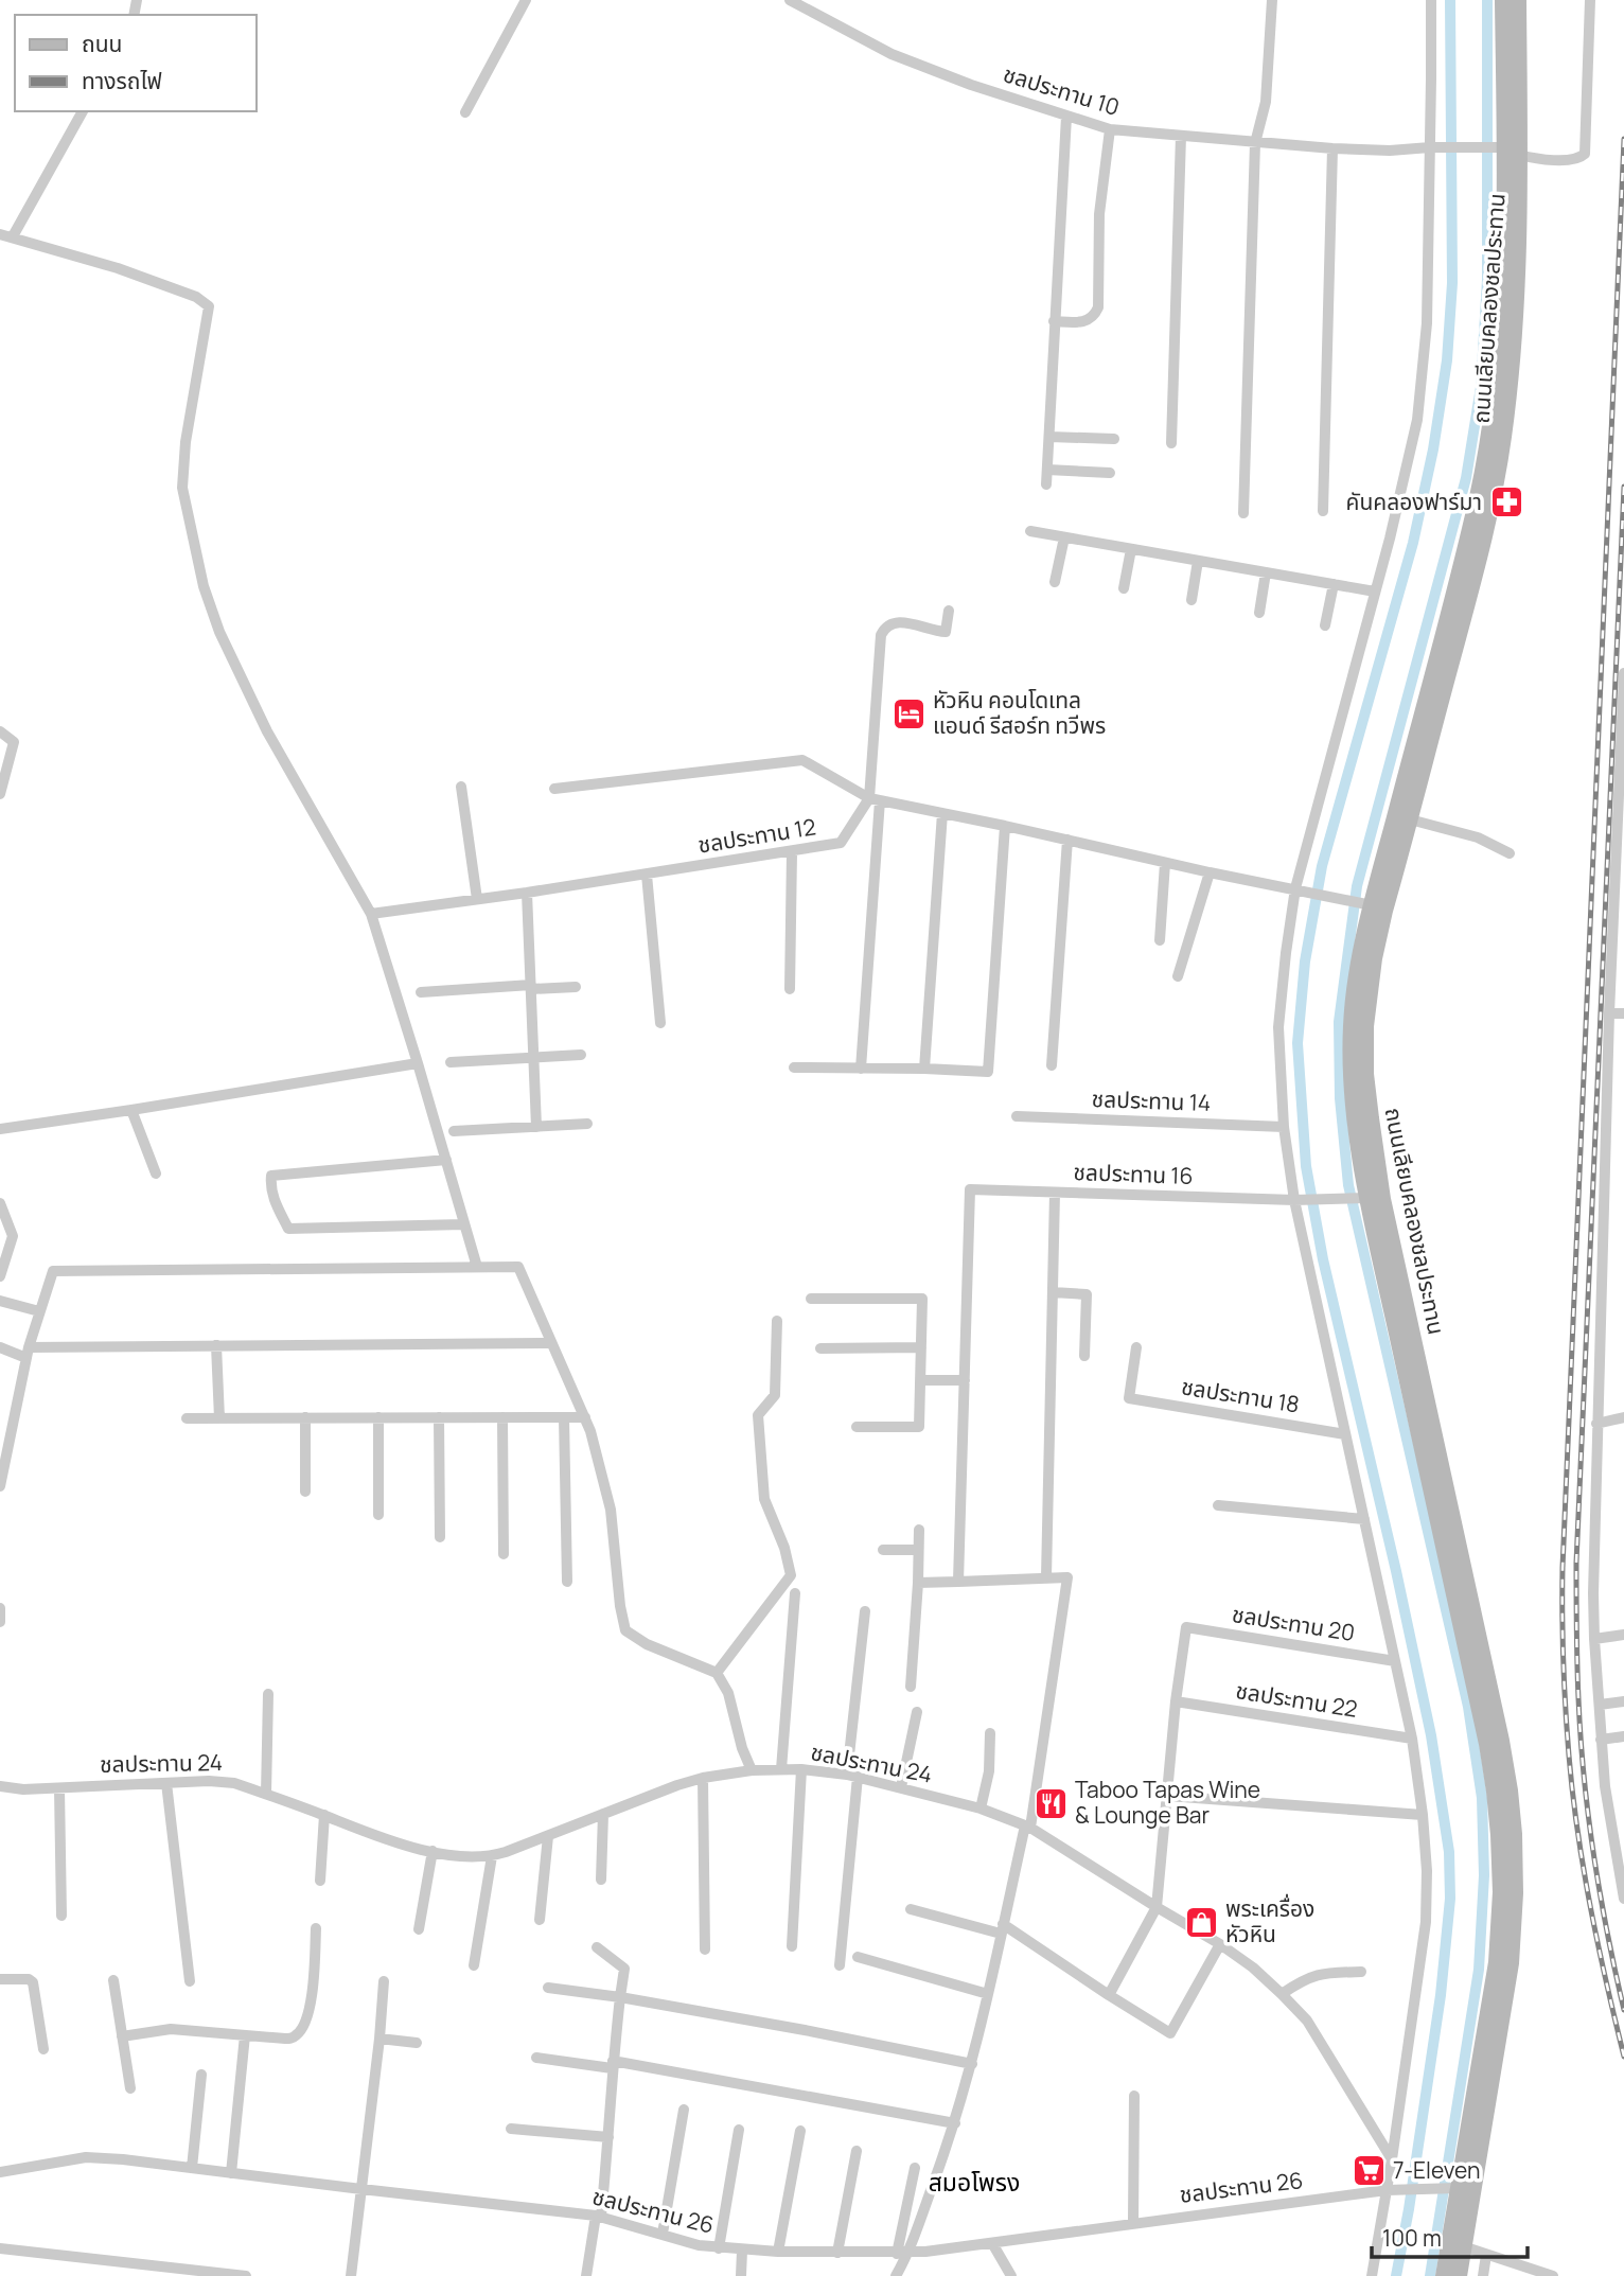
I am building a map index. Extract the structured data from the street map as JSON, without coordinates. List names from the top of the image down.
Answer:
{
  "streets": {
    "street": [
      "ชลประทาน 10",
      "ถนนเลียบคลองชลประทาน",
      "ชลประทาน 12",
      "ชลประทาน 14",
      "ชลประทาน 16",
      "ชลประทาน 18",
      "ชลประทาน 20",
      "ชลประทาน 22",
      "ชลประทาน 24",
      "ชลประทาน 26"
    ]
  },
  "crossings": [
    ["ชลประทาน 10", "ถนนเลียบคลองชลประทาน"],
    ["ถนนเลียบคลองชลประทาน", "ชลประทาน 16"],
    ["ถนนเลียบคลองชลประทาน", "ชลประทาน 26"],
    ["ชลประทาน 20", "ชลประทาน 22"]
  ],
  "districts": ["สมอโพรง"],
  "places": {
    "pharmacy": ["คันคลองฟาร์มา"],
    "hotel": ["หัวหิน คอนโดเทล แอนด์ รีสอร์ท ทวีพร"],
    "restaurant": ["Taboo Tapas Wine & Lounge Bar"],
    "shop": ["พระเครื่อง หัวหิน"],
    "supermarket": ["7-Eleven"]
  },
  "legend": ["ถนน", "ทางรถไฟ"],
  "scale_bar": "100 m"
}
